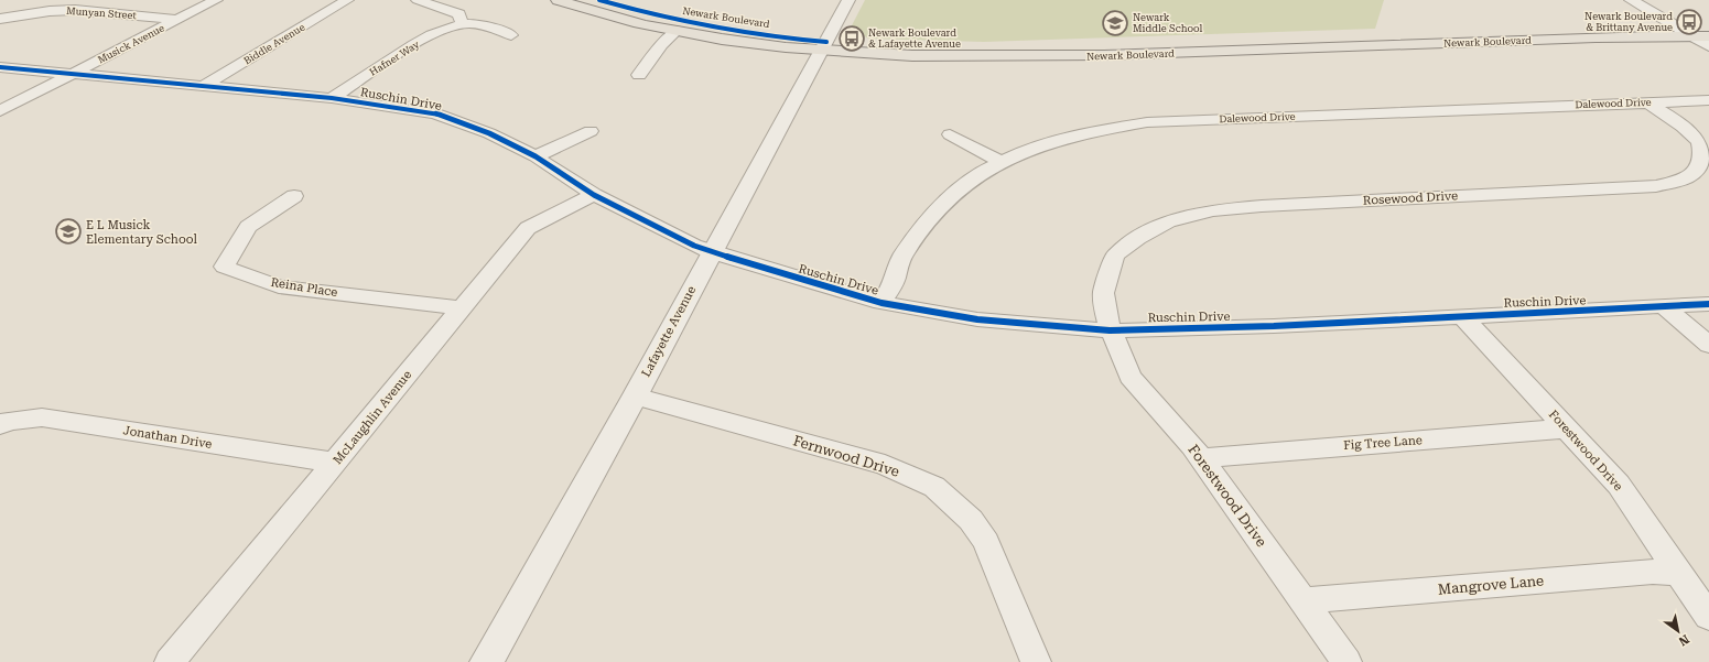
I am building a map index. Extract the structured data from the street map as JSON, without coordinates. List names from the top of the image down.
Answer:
{
  "streets": {
    "main road": ["Newark Boulevard"],
    "street": [
      "Munyan Street",
      "Musick Avenue",
      "Biddle Avenue",
      "Hafner Way",
      "Ruschin Drive",
      "Dalewood Drive",
      "Rosewood Drive",
      "Reina Place",
      "Lafayette Avenue",
      "McLaughlin Avenue",
      "Jonathan Drive",
      "Fig Tree Lane",
      "Forestwood Drive",
      "Fernwood Drive",
      "Mangrove Lane"
    ]
  },
  "crossings": [
    ["Munyan Street", "Musick Avenue"],
    ["Newark Boulevard", "Lafayette Avenue"],
    ["Musick Avenue", "Ruschin Drive"],
    ["Biddle Avenue", "Ruschin Drive"],
    ["Hafner Way", "Ruschin Drive"],
    ["Ruschin Drive", "Dalewood Drive"],
    ["Ruschin Drive", "Rosewood Drive"],
    ["Ruschin Drive", "Lafayette Avenue"],
    ["Ruschin Drive", "McLaughlin Avenue"],
    ["Ruschin Drive", "Forestwood Drive"],
    ["Dalewood Drive", "Rosewood Drive"],
    ["Rosewood Drive", "Forestwood Drive"],
    ["Reina Place", "McLaughlin Avenue"],
    ["Lafayette Avenue", "Fernwood Drive"],
    ["McLaughlin Avenue", "Jonathan Drive"],
    ["Fig Tree Lane", "Forestwood Drive"],
    ["Forestwood Drive", "Mangrove Lane"]
  ],
  "places": {
    "bus stop": ["Newark Boulevard & Brittany Avenue", "Newark Boulevard & Lafayette Avenue"],
    "school or university": ["Newark Middle School", "E L Musick Elementary School"]
  },
  "north": "bottom right"
}
